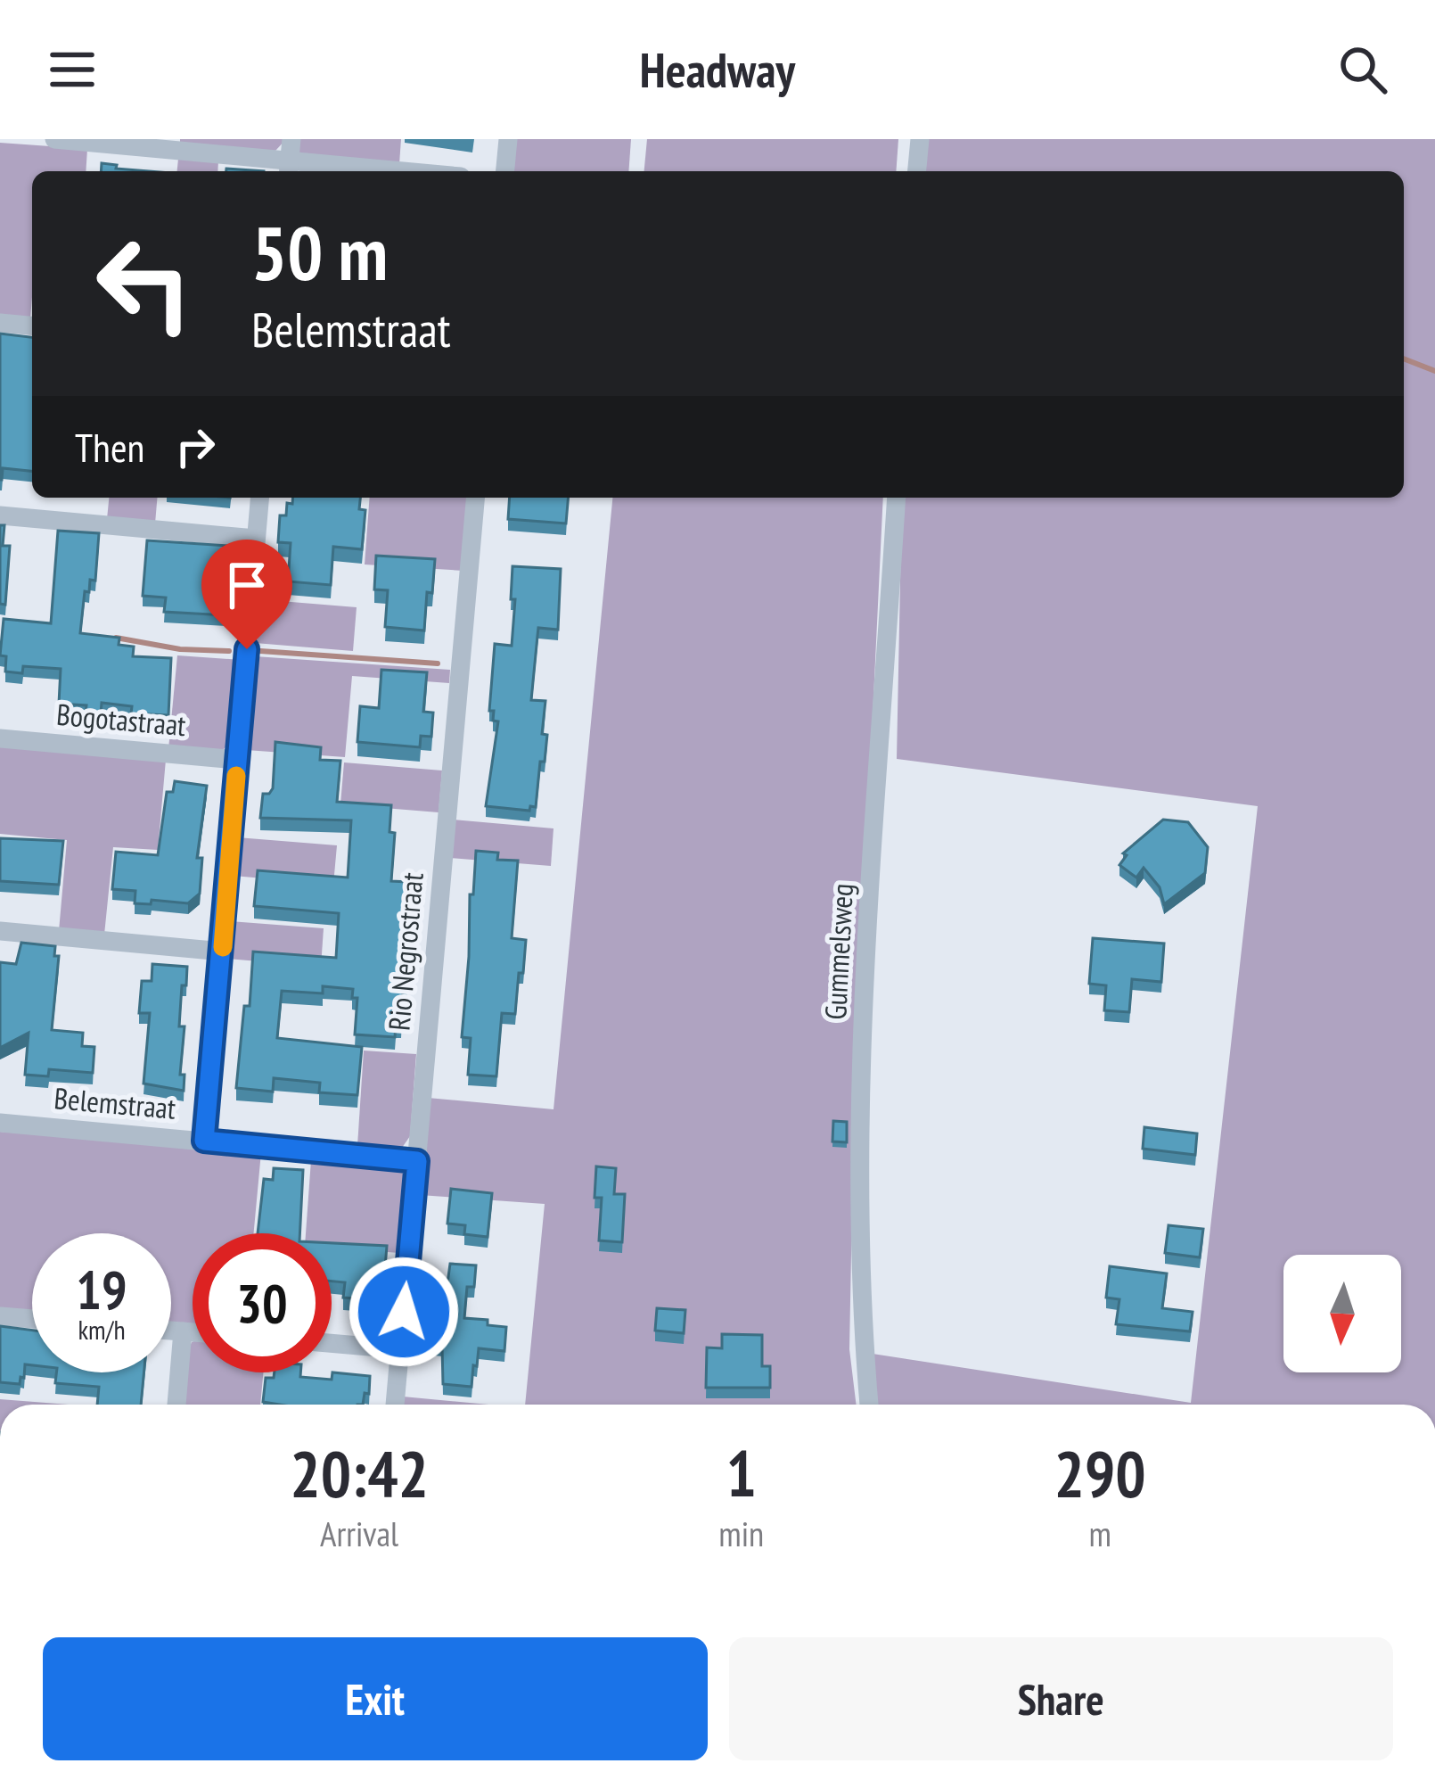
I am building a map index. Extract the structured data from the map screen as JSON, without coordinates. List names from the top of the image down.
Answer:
{
  "streets": {
    "street": [
      "Bogotastraat",
      "Rio Negrostraat",
      "Gummelsweg",
      "Belemstraat"
    ]
  },
  "crossings": [
    ["Rio Negrostraat", "Belemstraat"]
  ],
  "north": "bottom",
  "page": {
    "header": "Headway",
    "turn": ["50 m", "Belemstraat"],
    "then": "Then",
    "speed": "19 km/h",
    "limit": "30",
    "eta": [
      "20:42",
      "Arrival",
      "1",
      "min",
      "290",
      "m"
    ],
    "buttons": ["Exit", "Share"]
  }
}
